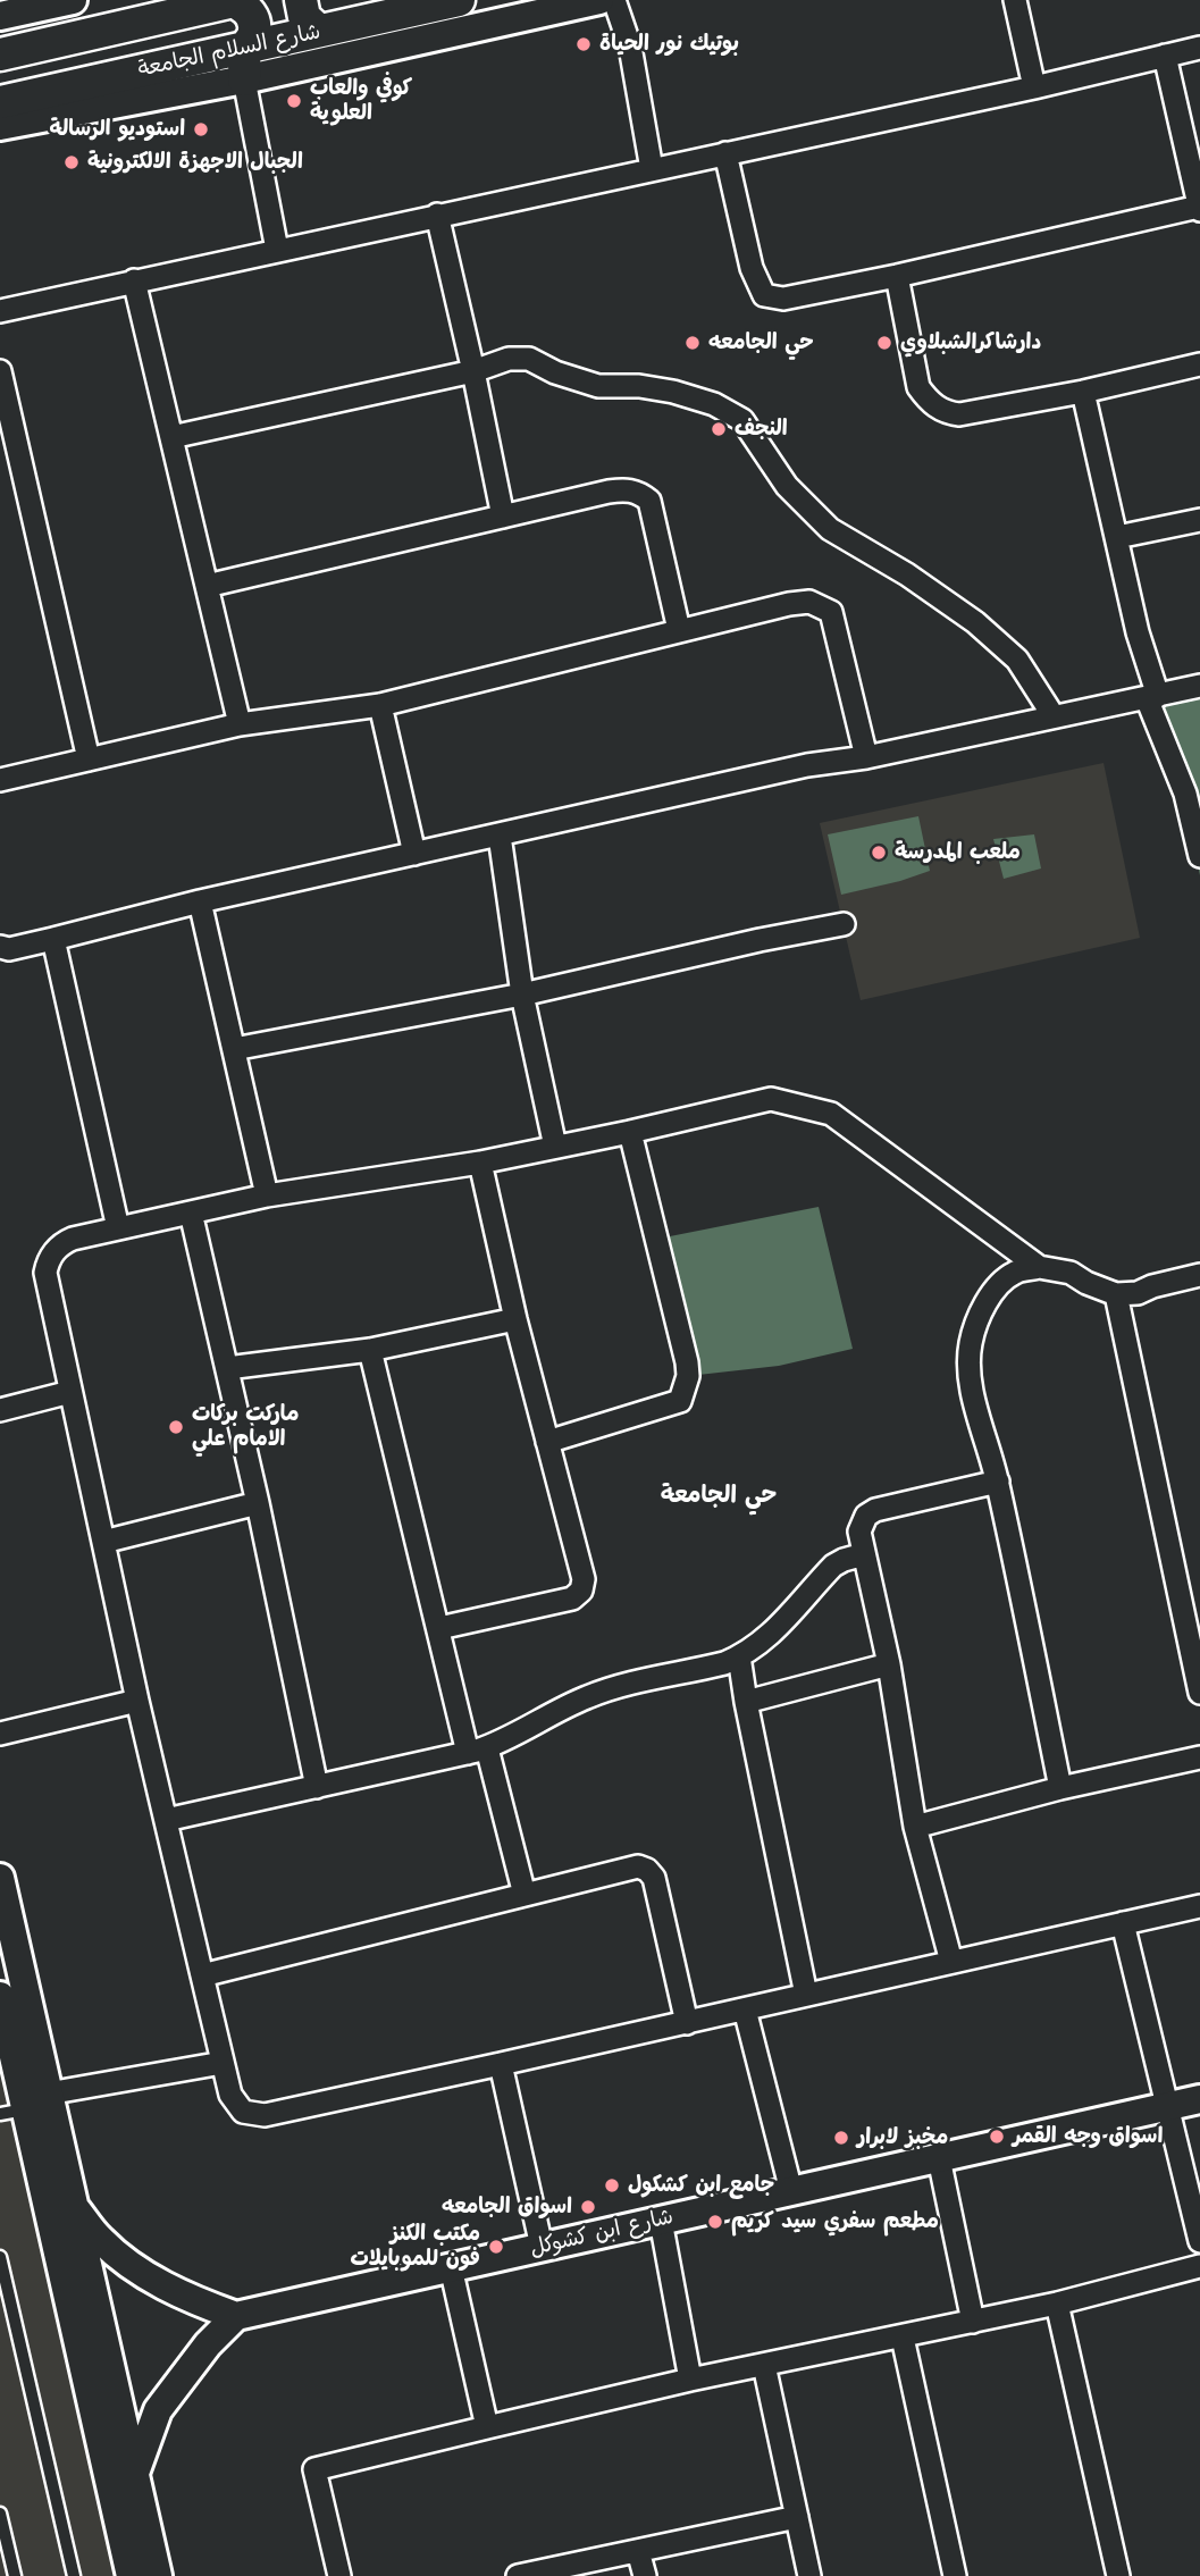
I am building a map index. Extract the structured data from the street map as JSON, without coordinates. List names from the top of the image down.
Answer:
{
  "streets": {
    "main road": ["شارع السلام الجامعة"],
    "street": ["شارع ابن كشوكل"]
  },
  "districts": ["حي الجامعة"],
  "places": [
    "بوتيك نور الحياة",
    "كوفي والعاب العلوية",
    "استوديو الرسالة",
    "الجبال الاجهزة الالكترونية",
    "حي الجامعه",
    "دارشاكرالشبلاوي",
    "النجف",
    "ملعب المدرسة",
    "ماركت بركات الامام علي",
    "اسواق وجه القمر",
    "مخبز لابرار",
    "جامع ابن كشكول",
    "اسواق الجامعه",
    "مطعم سفري سيد كريم",
    "مكتب الكنز فون للموبايلات"
  ]
}
